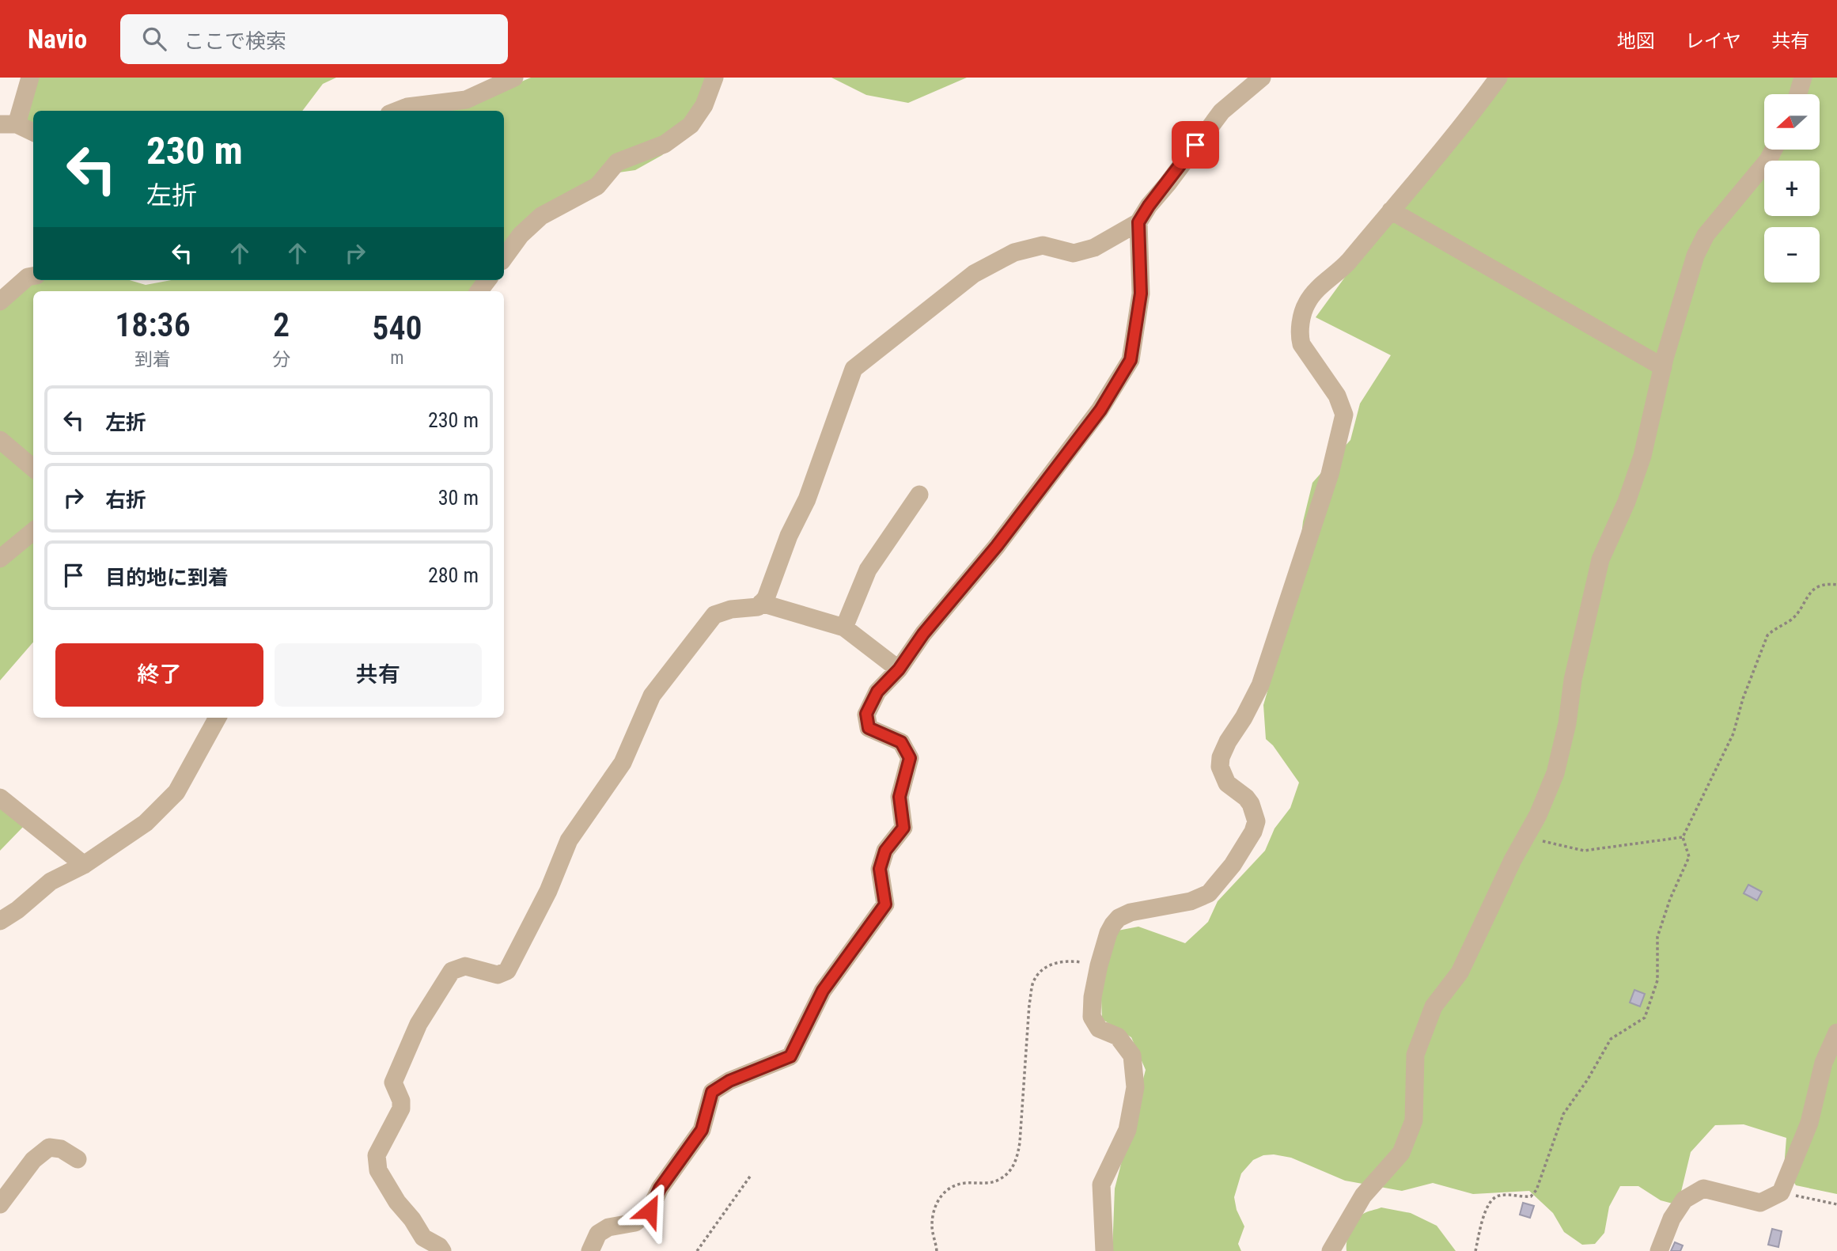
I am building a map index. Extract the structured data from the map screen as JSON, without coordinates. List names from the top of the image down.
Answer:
{
  "north": "left",
  "page": {
    "header": "Navio",
    "search": "ここで検索",
    "nav": ["地図", "レイヤ", "共有"],
    "map_buttons": ["+", "−"],
    "turn": ["230 m", "左折"],
    "eta": [
      "18:36",
      "到着",
      "2",
      "分",
      "540",
      "m"
    ],
    "list": [
      {
        "name": "左折",
        "value": "230 m"
      },
      {
        "name": "右折",
        "value": "30 m"
      },
      {
        "name": "目的地に到着",
        "value": "280 m"
      }
    ],
    "buttons": ["終了", "共有"]
  }
}
